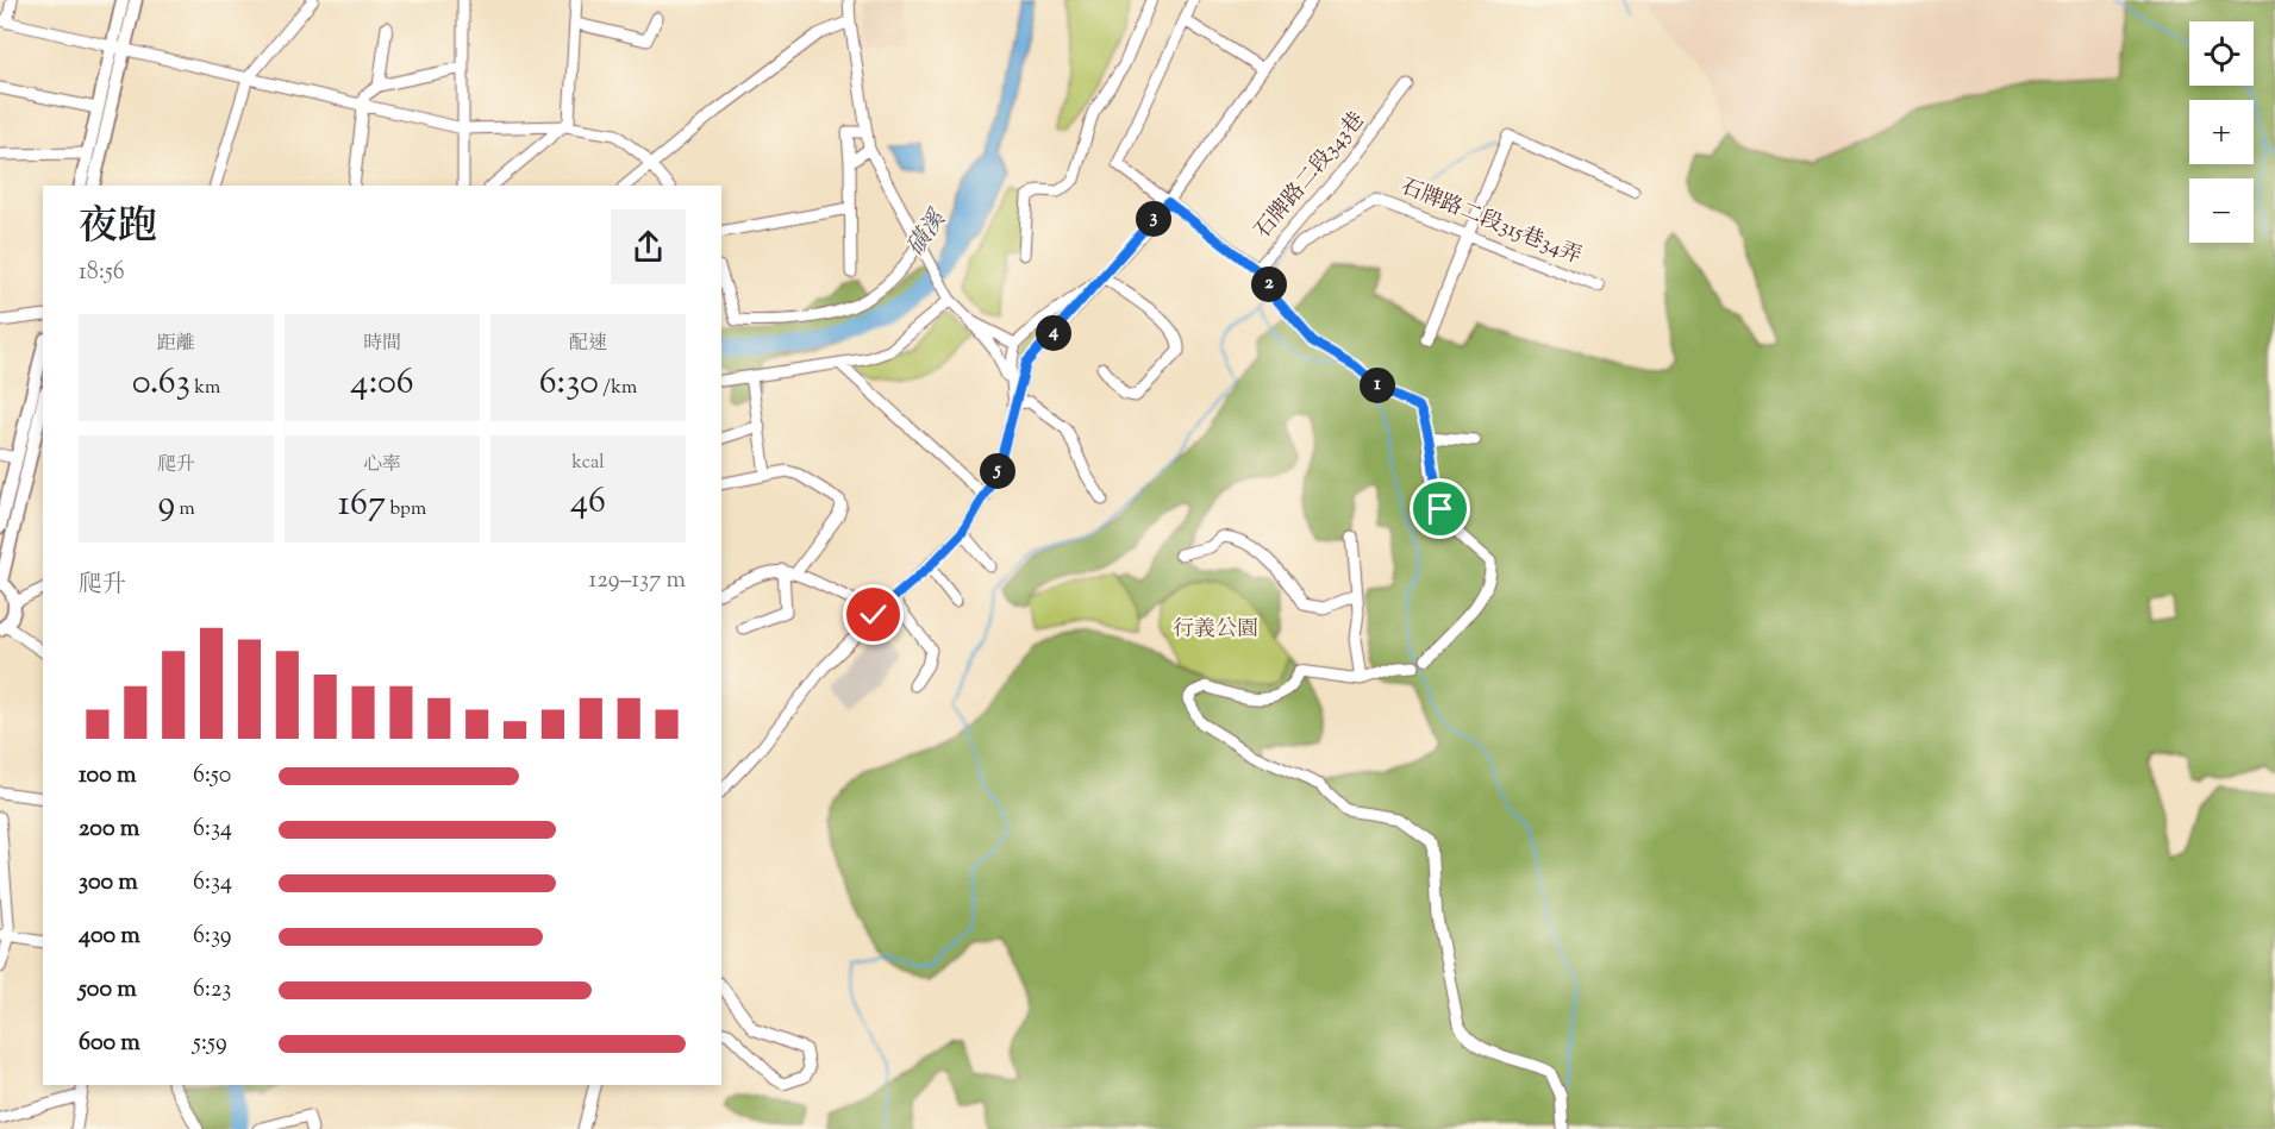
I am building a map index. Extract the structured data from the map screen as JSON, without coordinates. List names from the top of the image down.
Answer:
{
  "streets": {
    "street": ["石牌路二段343巷", "石牌路二段315巷34弄"]
  },
  "water": ["磺溪"],
  "parks": ["行義公園"],
  "page": {
    "map_buttons": ["+", "−"],
    "heading": ["夜跑", "18:56"],
    "pins": [
      "3",
      "2",
      "4",
      "1",
      "5"
    ],
    "stats": [
      ["距離", "0.63 km"],
      ["時間", "4:06"],
      ["配速", "6:30 /km"],
      ["爬升", "9 m"],
      ["心率", "167 bpm"],
      ["kcal", "46"]
    ],
    "chart": ["爬升", "129–137 m"],
    "list": [
      {
        "name": "100 m",
        "note": "6:50"
      },
      {
        "name": "200 m",
        "note": "6:34"
      },
      {
        "name": "300 m",
        "note": "6:34"
      },
      {
        "name": "400 m",
        "note": "6:39"
      },
      {
        "name": "500 m",
        "note": "6:23"
      },
      {
        "name": "600 m",
        "note": "5:59"
      }
    ]
  }
}
